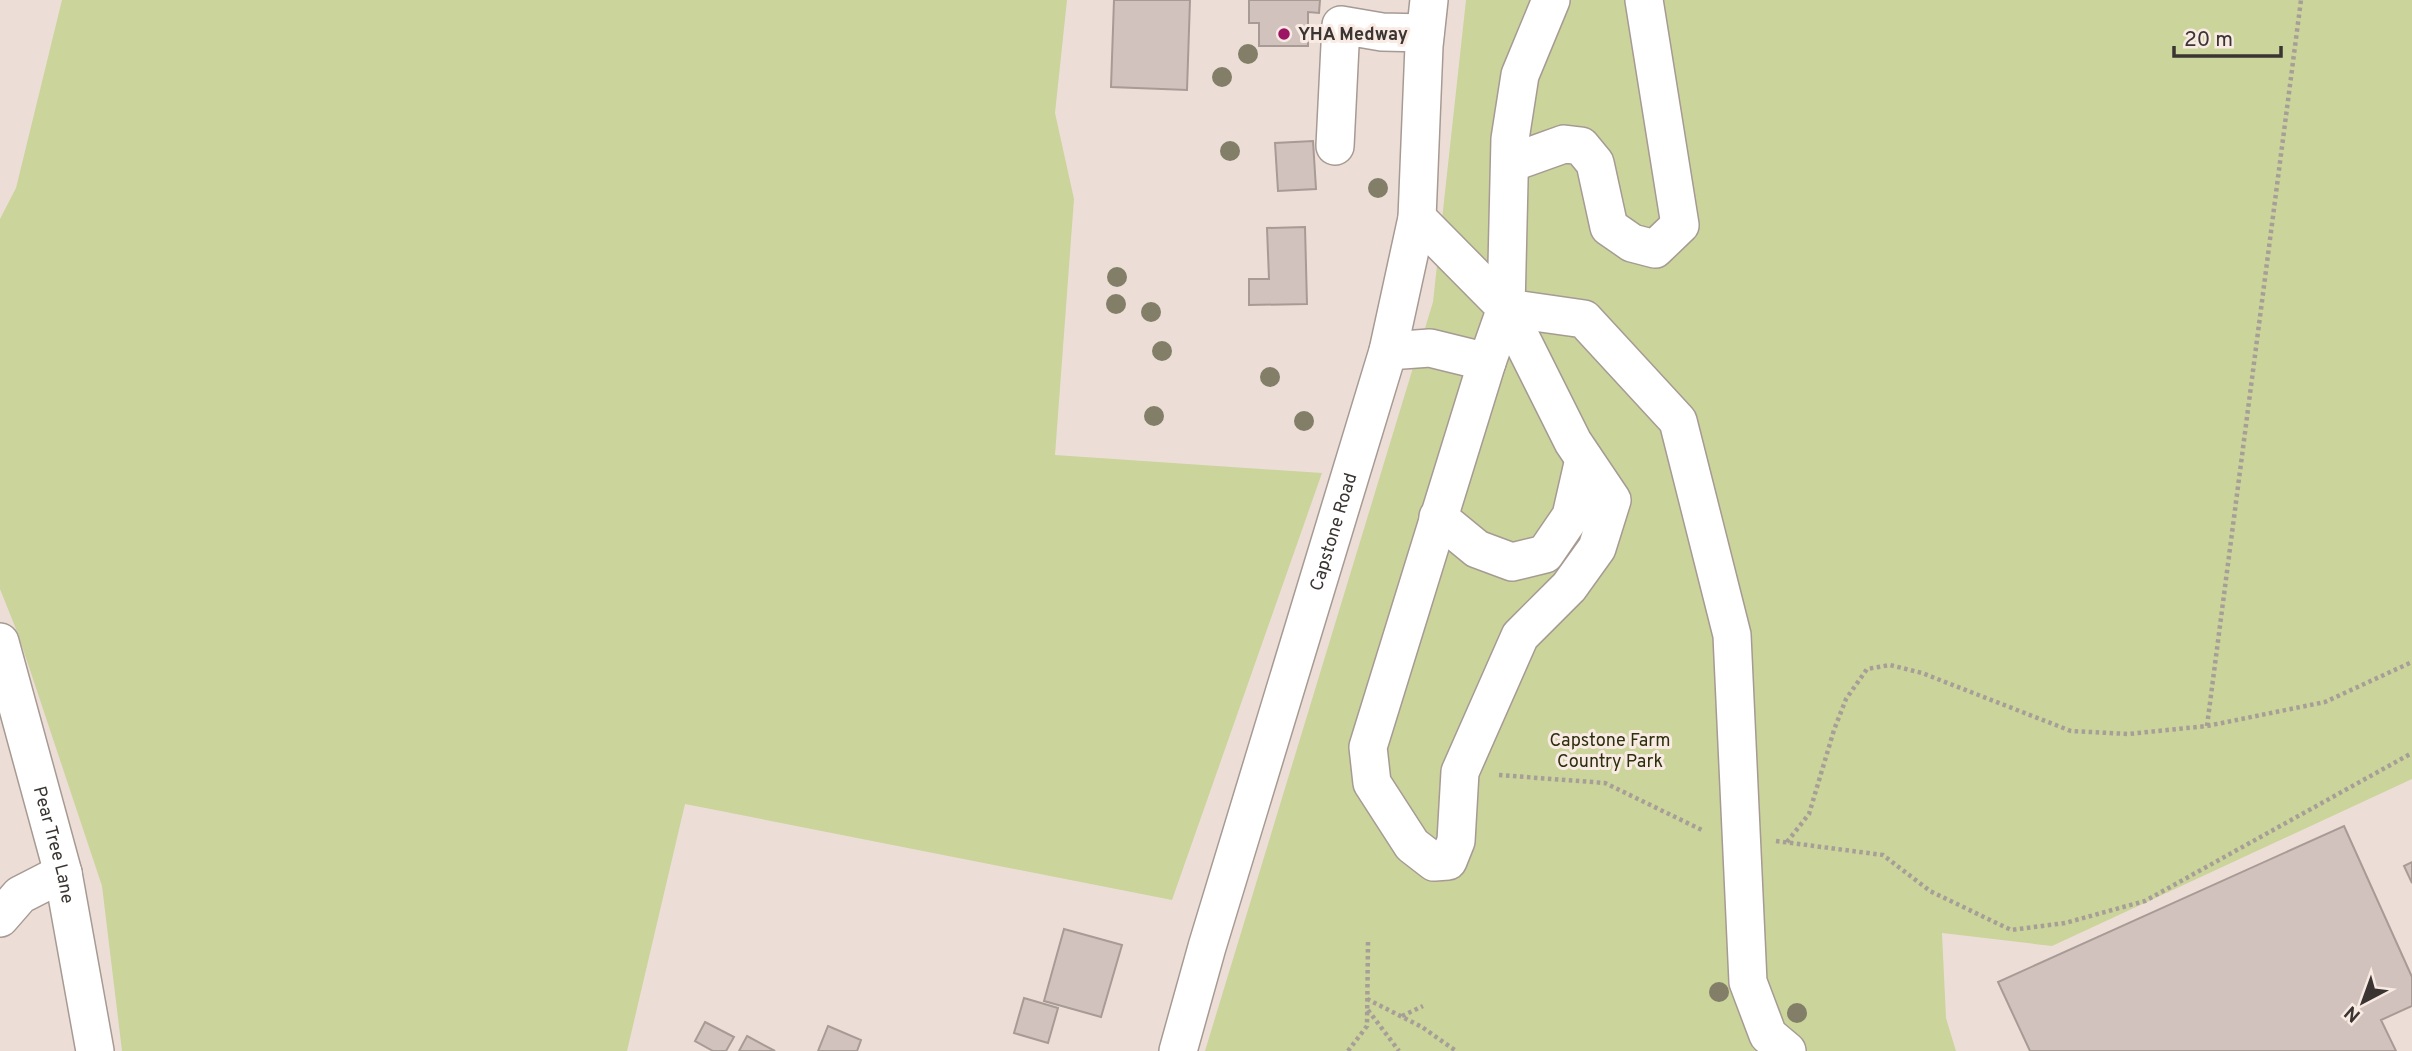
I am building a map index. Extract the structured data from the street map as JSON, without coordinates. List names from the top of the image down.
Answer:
{
  "streets": {
    "street": ["Capstone Road", "Pear Tree Lane"]
  },
  "parks": ["Capstone Farm Country Park"],
  "places": ["YHA Medway"],
  "scale_bar": "20 m",
  "north": "bottom left"
}
